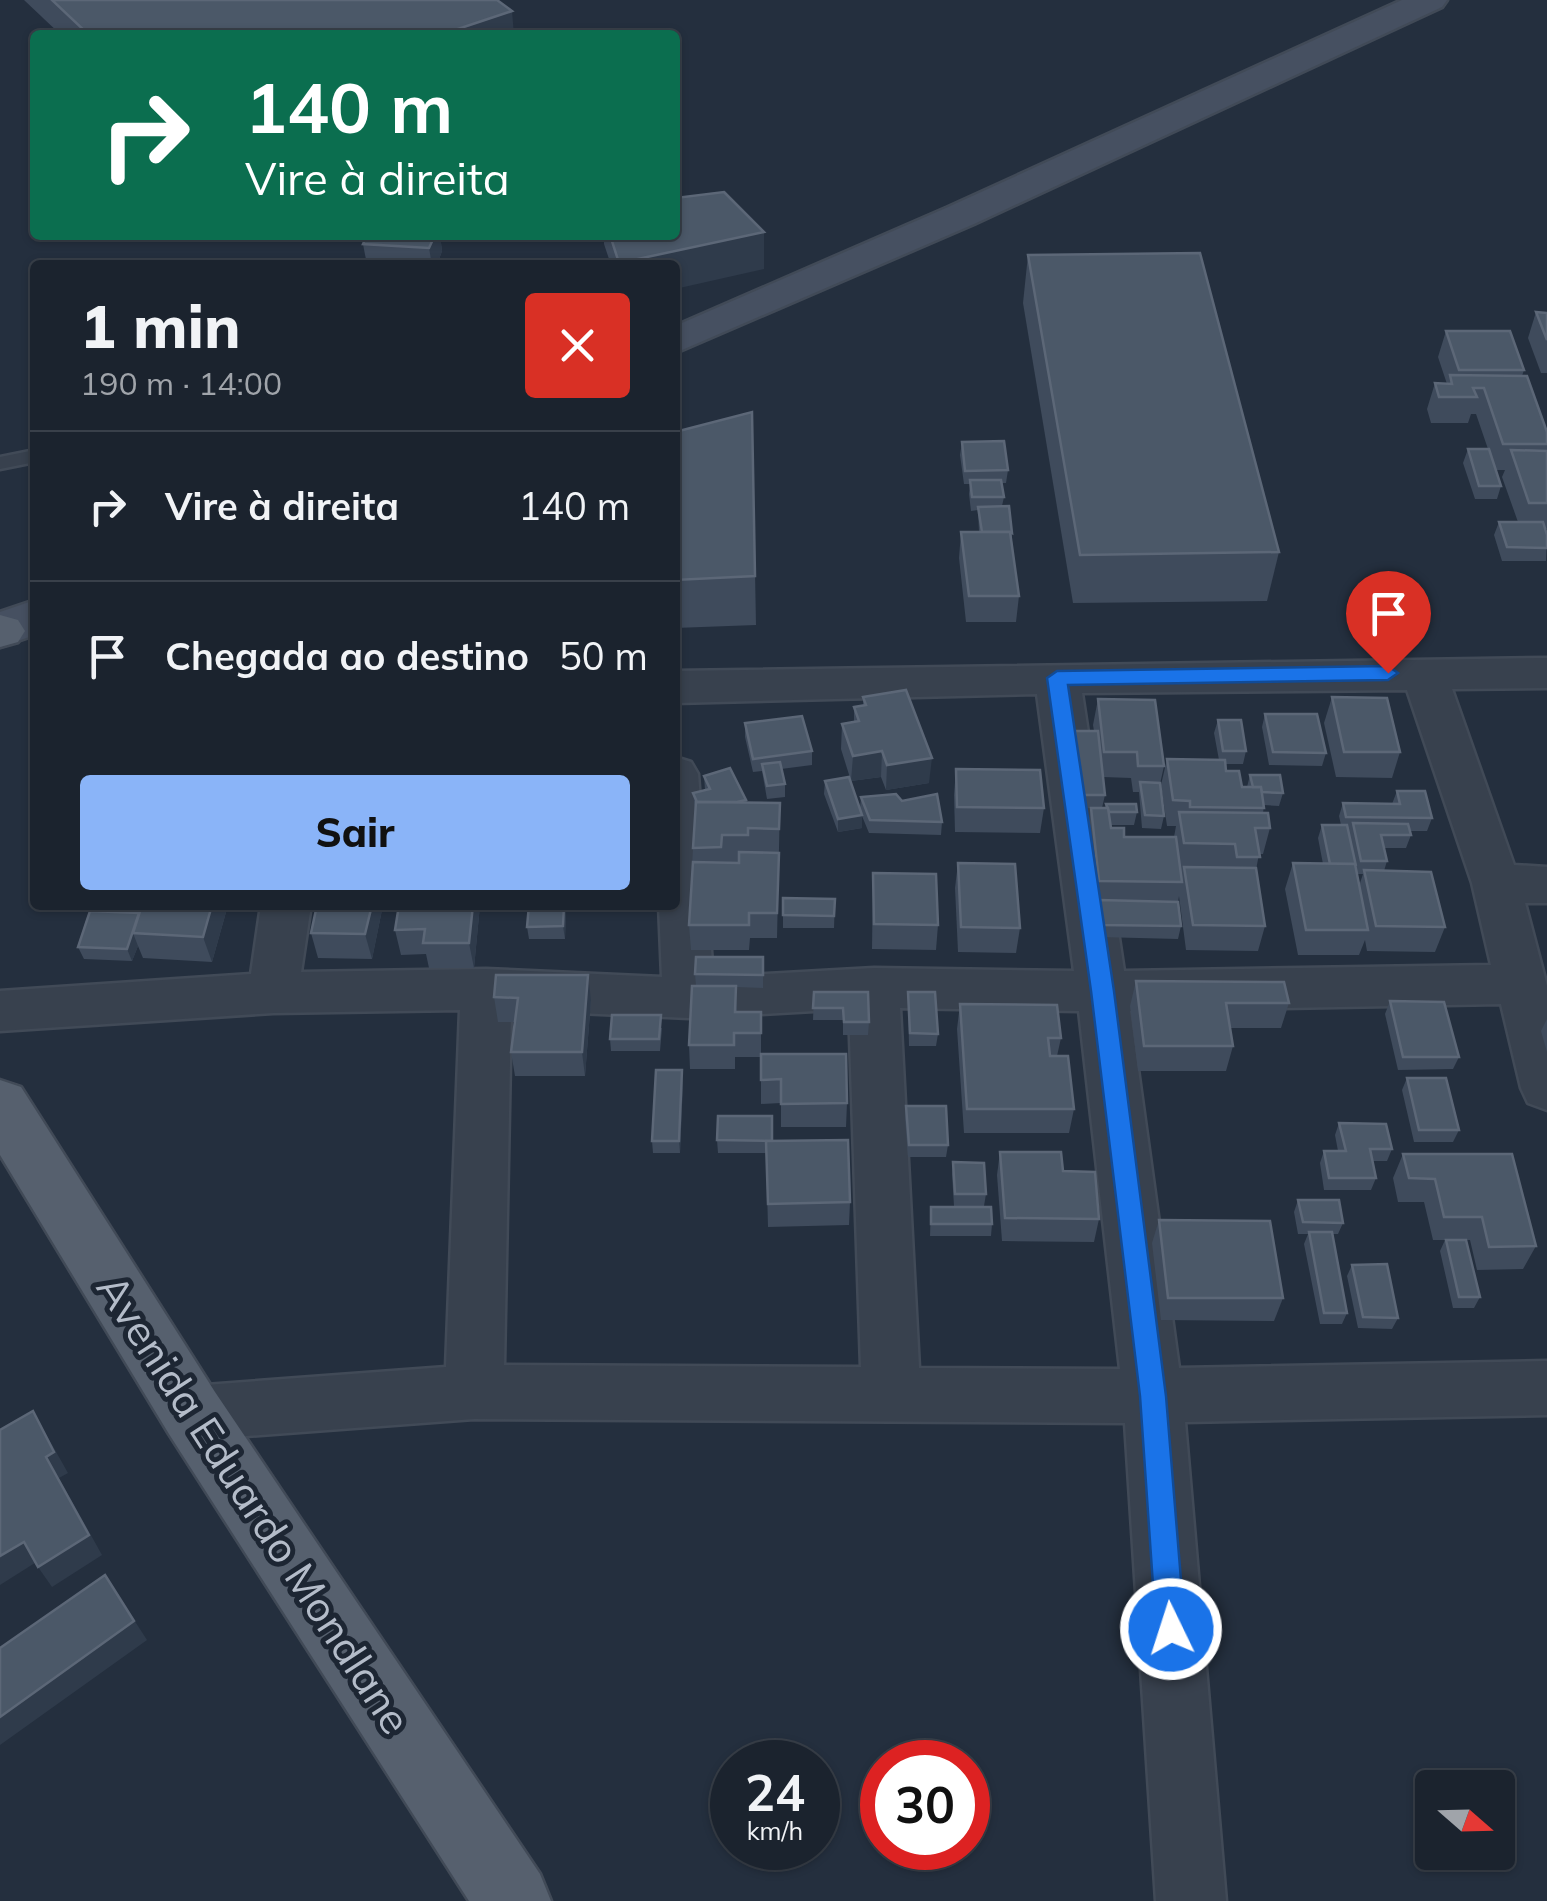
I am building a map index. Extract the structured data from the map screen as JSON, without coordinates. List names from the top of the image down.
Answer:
{
  "streets": {
    "main road": ["Avenida Eduardo Mondlane"]
  },
  "north": "right",
  "page": {
    "turn": ["140 m", "Vire à direita"],
    "heading": ["1 min", "190 m · 14:00"],
    "list": [
      {
        "name": "Vire à direita",
        "value": "140 m"
      },
      {
        "name": "Chegada ao destino",
        "value": "50 m"
      }
    ],
    "buttons": "Sair",
    "speed": "24 km/h",
    "limit": "30"
  }
}
